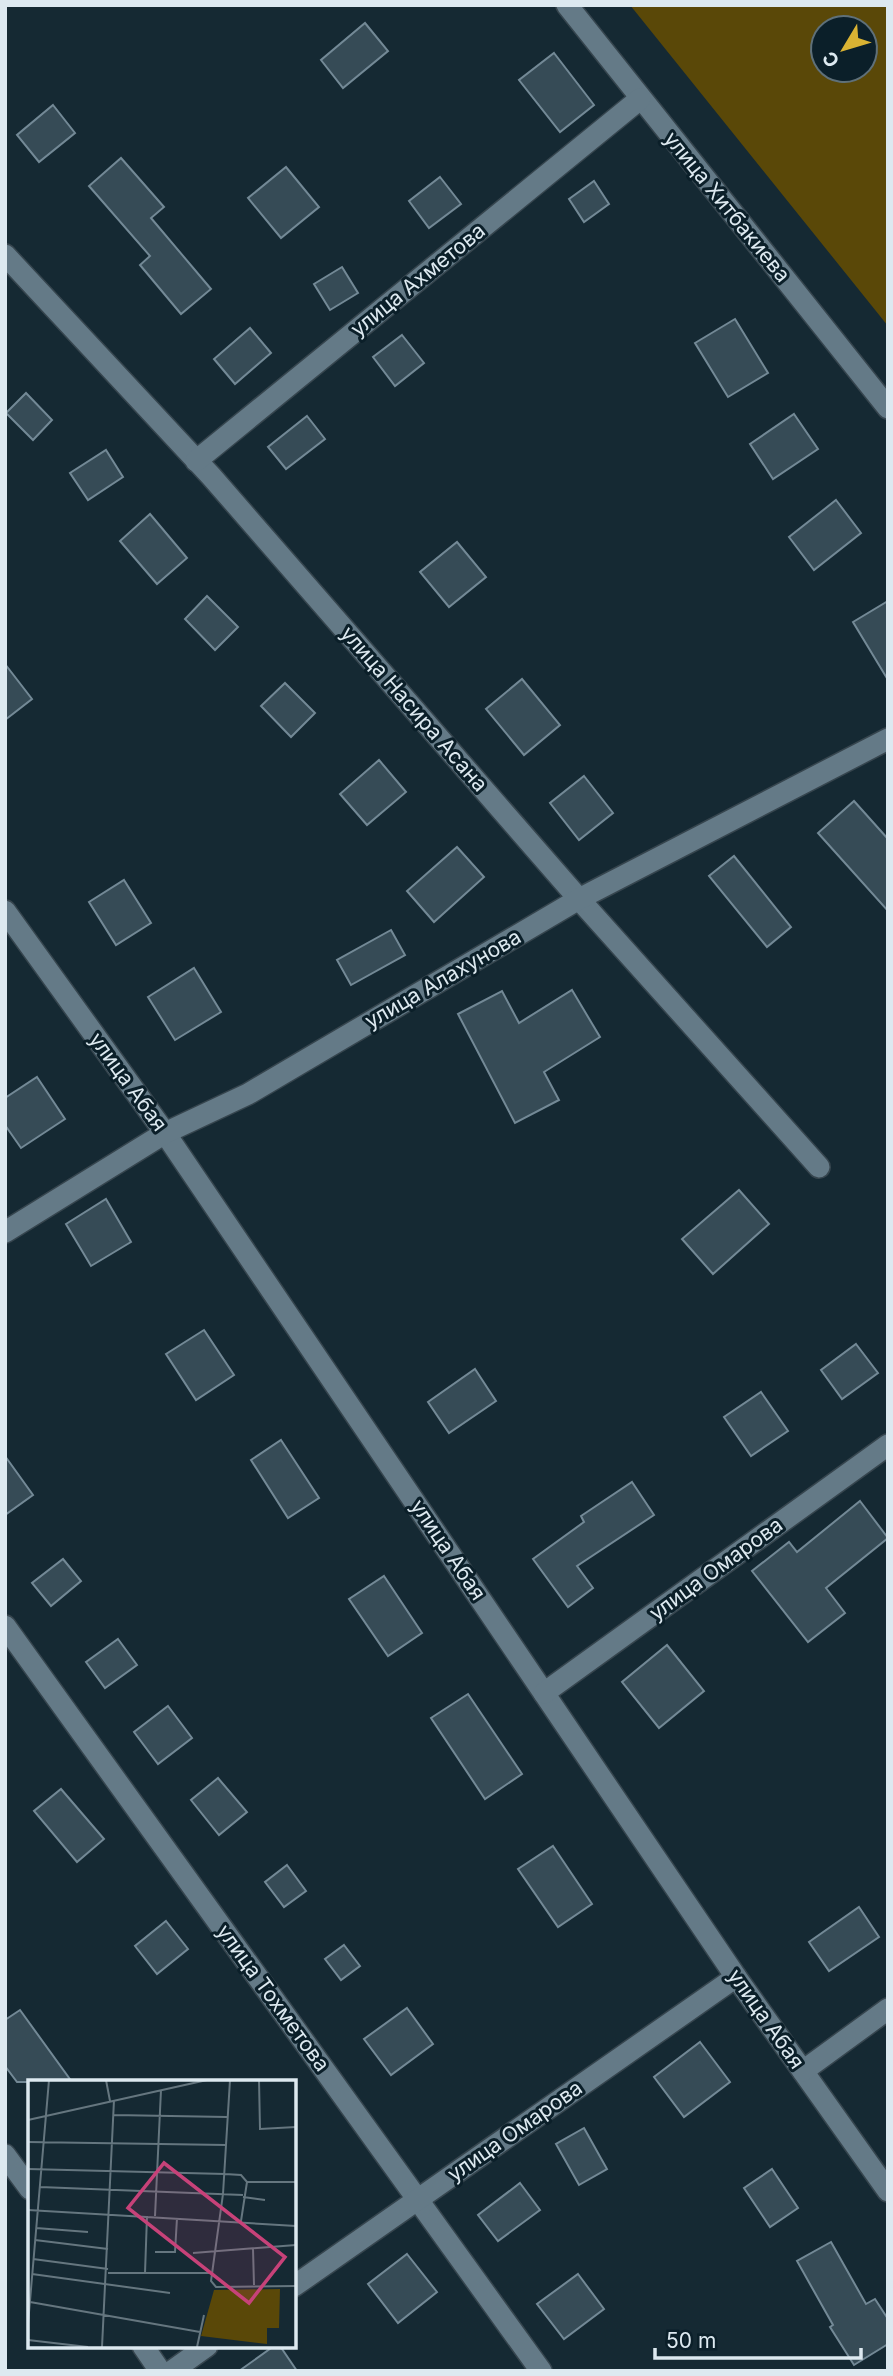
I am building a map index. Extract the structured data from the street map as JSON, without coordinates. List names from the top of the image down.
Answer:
{
  "streets": {
    "street": [
      "улица Хитбакиева",
      "улица Ахметова",
      "улица Насира Асана",
      "улица Алахунова",
      "улица Абая",
      "улица Омарова",
      "улица Тохметова"
    ]
  },
  "crossings": [
    ["улица Хитбакиева", "улица Ахметова"],
    ["улица Ахметова", "улица Насира Асана"],
    ["улица Насира Асана", "улица Алахунова"],
    ["улица Алахунова", "улица Абая"],
    ["улица Абая", "улица Омарова"],
    ["улица Омарова", "улица Тохметова"]
  ],
  "scale_bar": "50 m",
  "north": "bottom left"
}
